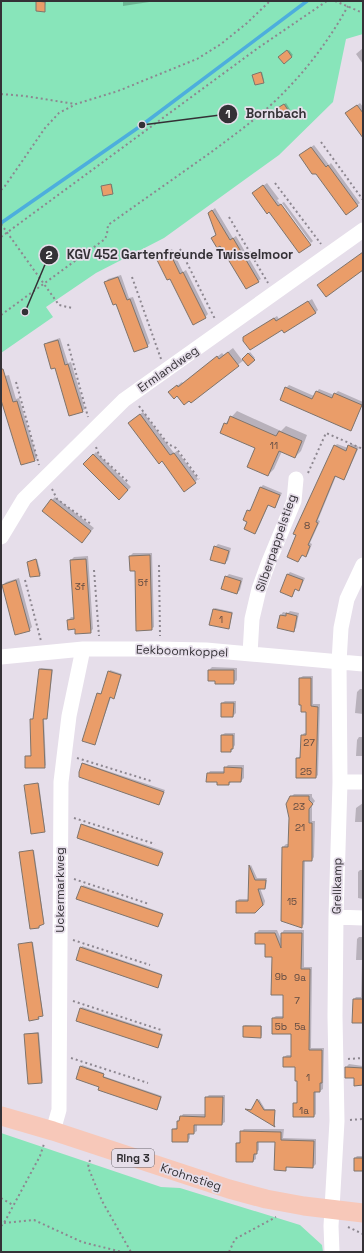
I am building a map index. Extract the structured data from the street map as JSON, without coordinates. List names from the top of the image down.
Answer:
{
  "streets": {
    "main road": ["Ring 3", "Krohnstieg"],
    "street": [
      "Ermlandweg",
      "Silberpappelstieg",
      "Eekboomkoppel",
      "Grellkamp",
      "Uckermarkweg"
    ]
  },
  "crossings": [
    ["Silberpappelstieg", "Eekboomkoppel"],
    ["Eekboomkoppel", "Grellkamp"],
    ["Eekboomkoppel", "Uckermarkweg"],
    ["Grellkamp", "Krohnstieg"],
    ["Uckermarkweg", "Krohnstieg"]
  ],
  "places": ["Bornbach", "KGV 452 Gartenfreunde Twisselmoor"],
  "house_numbers": [
    "11",
    "8",
    "5f",
    "3f",
    "1",
    "27",
    "25",
    "23",
    "21",
    "15",
    "9b",
    "9a",
    "7",
    "5b",
    "5a",
    "1",
    "1a"
  ]
}
